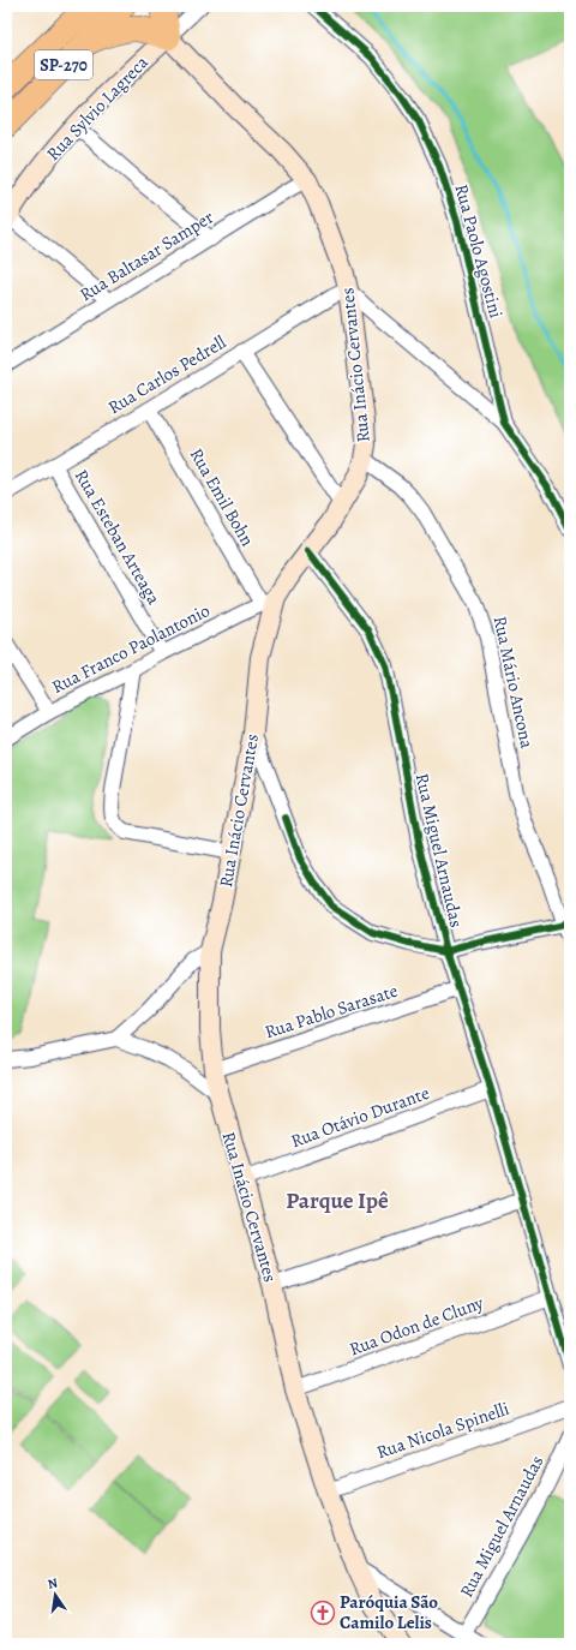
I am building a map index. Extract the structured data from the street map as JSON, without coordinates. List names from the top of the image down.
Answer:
{
  "streets": {
    "highway": ["SP-270"],
    "main road": ["Rua Sylvio Lagreca", "Rua Inácio Cervantes"],
    "street": [
      "Rua Paolo Agostini",
      "Rua Baltasar Samper",
      "Rua Carlos Pedrell",
      "Rua Emil Bohn",
      "Rua Esteban Arteaga",
      "Rua Franco Paolantonio",
      "Rua Mário Ancona",
      "Rua Miguel Arnaudas",
      "Rua Pablo Sarasate",
      "Rua Otávio Durante",
      "Rua Odon de Cluny",
      "Rua Nicola Spinelli"
    ]
  },
  "crossings": [
    ["Rua Sylvio Lagreca", "Rua Inácio Cervantes"],
    ["Rua Baltasar Samper", "Rua Inácio Cervantes"],
    ["Rua Inácio Cervantes", "Rua Carlos Pedrell"],
    ["Rua Inácio Cervantes", "Rua Emil Bohn"],
    ["Rua Inácio Cervantes", "Rua Franco Paolantonio"],
    ["Rua Inácio Cervantes", "Rua Mário Ancona"],
    ["Rua Inácio Cervantes", "Rua Miguel Arnaudas"],
    ["Rua Inácio Cervantes", "Rua Pablo Sarasate"],
    ["Rua Inácio Cervantes", "Rua Otávio Durante"],
    ["Rua Inácio Cervantes", "Rua Odon de Cluny"],
    ["Rua Inácio Cervantes", "Rua Nicola Spinelli"],
    ["Rua Carlos Pedrell", "Rua Emil Bohn"],
    ["Rua Carlos Pedrell", "Rua Esteban Arteaga"],
    ["Rua Emil Bohn", "Rua Franco Paolantonio"],
    ["Rua Esteban Arteaga", "Rua Franco Paolantonio"],
    ["Rua Miguel Arnaudas", "Rua Pablo Sarasate"],
    ["Rua Miguel Arnaudas", "Rua Otávio Durante"],
    ["Rua Miguel Arnaudas", "Rua Odon de Cluny"]
  ],
  "districts": ["Parque Ipê"],
  "places": {
    "church": ["Paróquia São Camilo Lelis"]
  },
  "north": "top"
}
